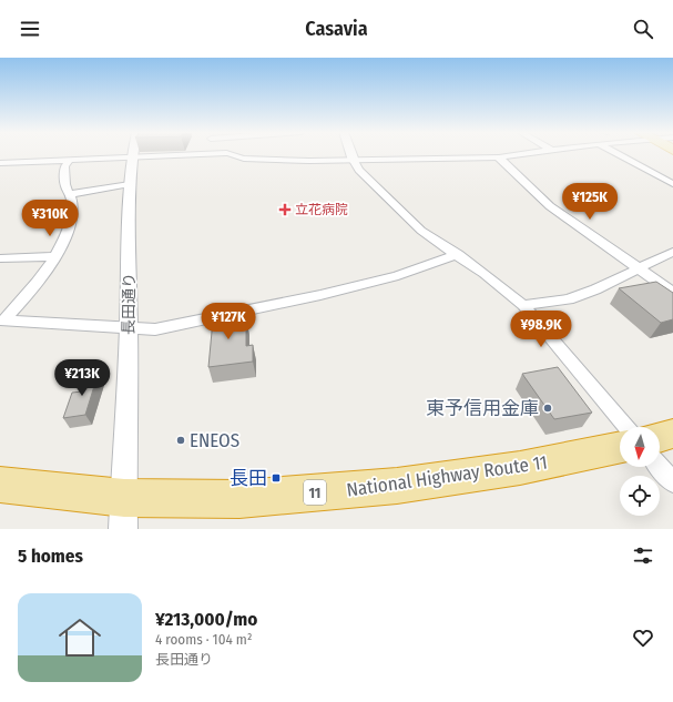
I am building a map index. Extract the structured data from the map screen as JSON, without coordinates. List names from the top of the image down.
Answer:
{
  "streets": {
    "highway": ["National Highway Route 11", "11"],
    "street": ["長田通り"]
  },
  "crossings": [
    ["長田通り", "National Highway Route 11"]
  ],
  "places": {
    "health": ["立花病院"],
    "other": ["東予信用金庫", "ENEOS"],
    "transit": ["長田"]
  },
  "north": "bottom",
  "page": {
    "header": "Casavia",
    "price": [
      "¥125K",
      "¥310K",
      "¥127K",
      "¥98.9K",
      "¥213K"
    ],
    "heading": "5 homes",
    "list": [
      {
        "name": "¥213,000/mo",
        "note": "4 rooms · 104 m² · 長田通り"
      }
    ]
  }
}
